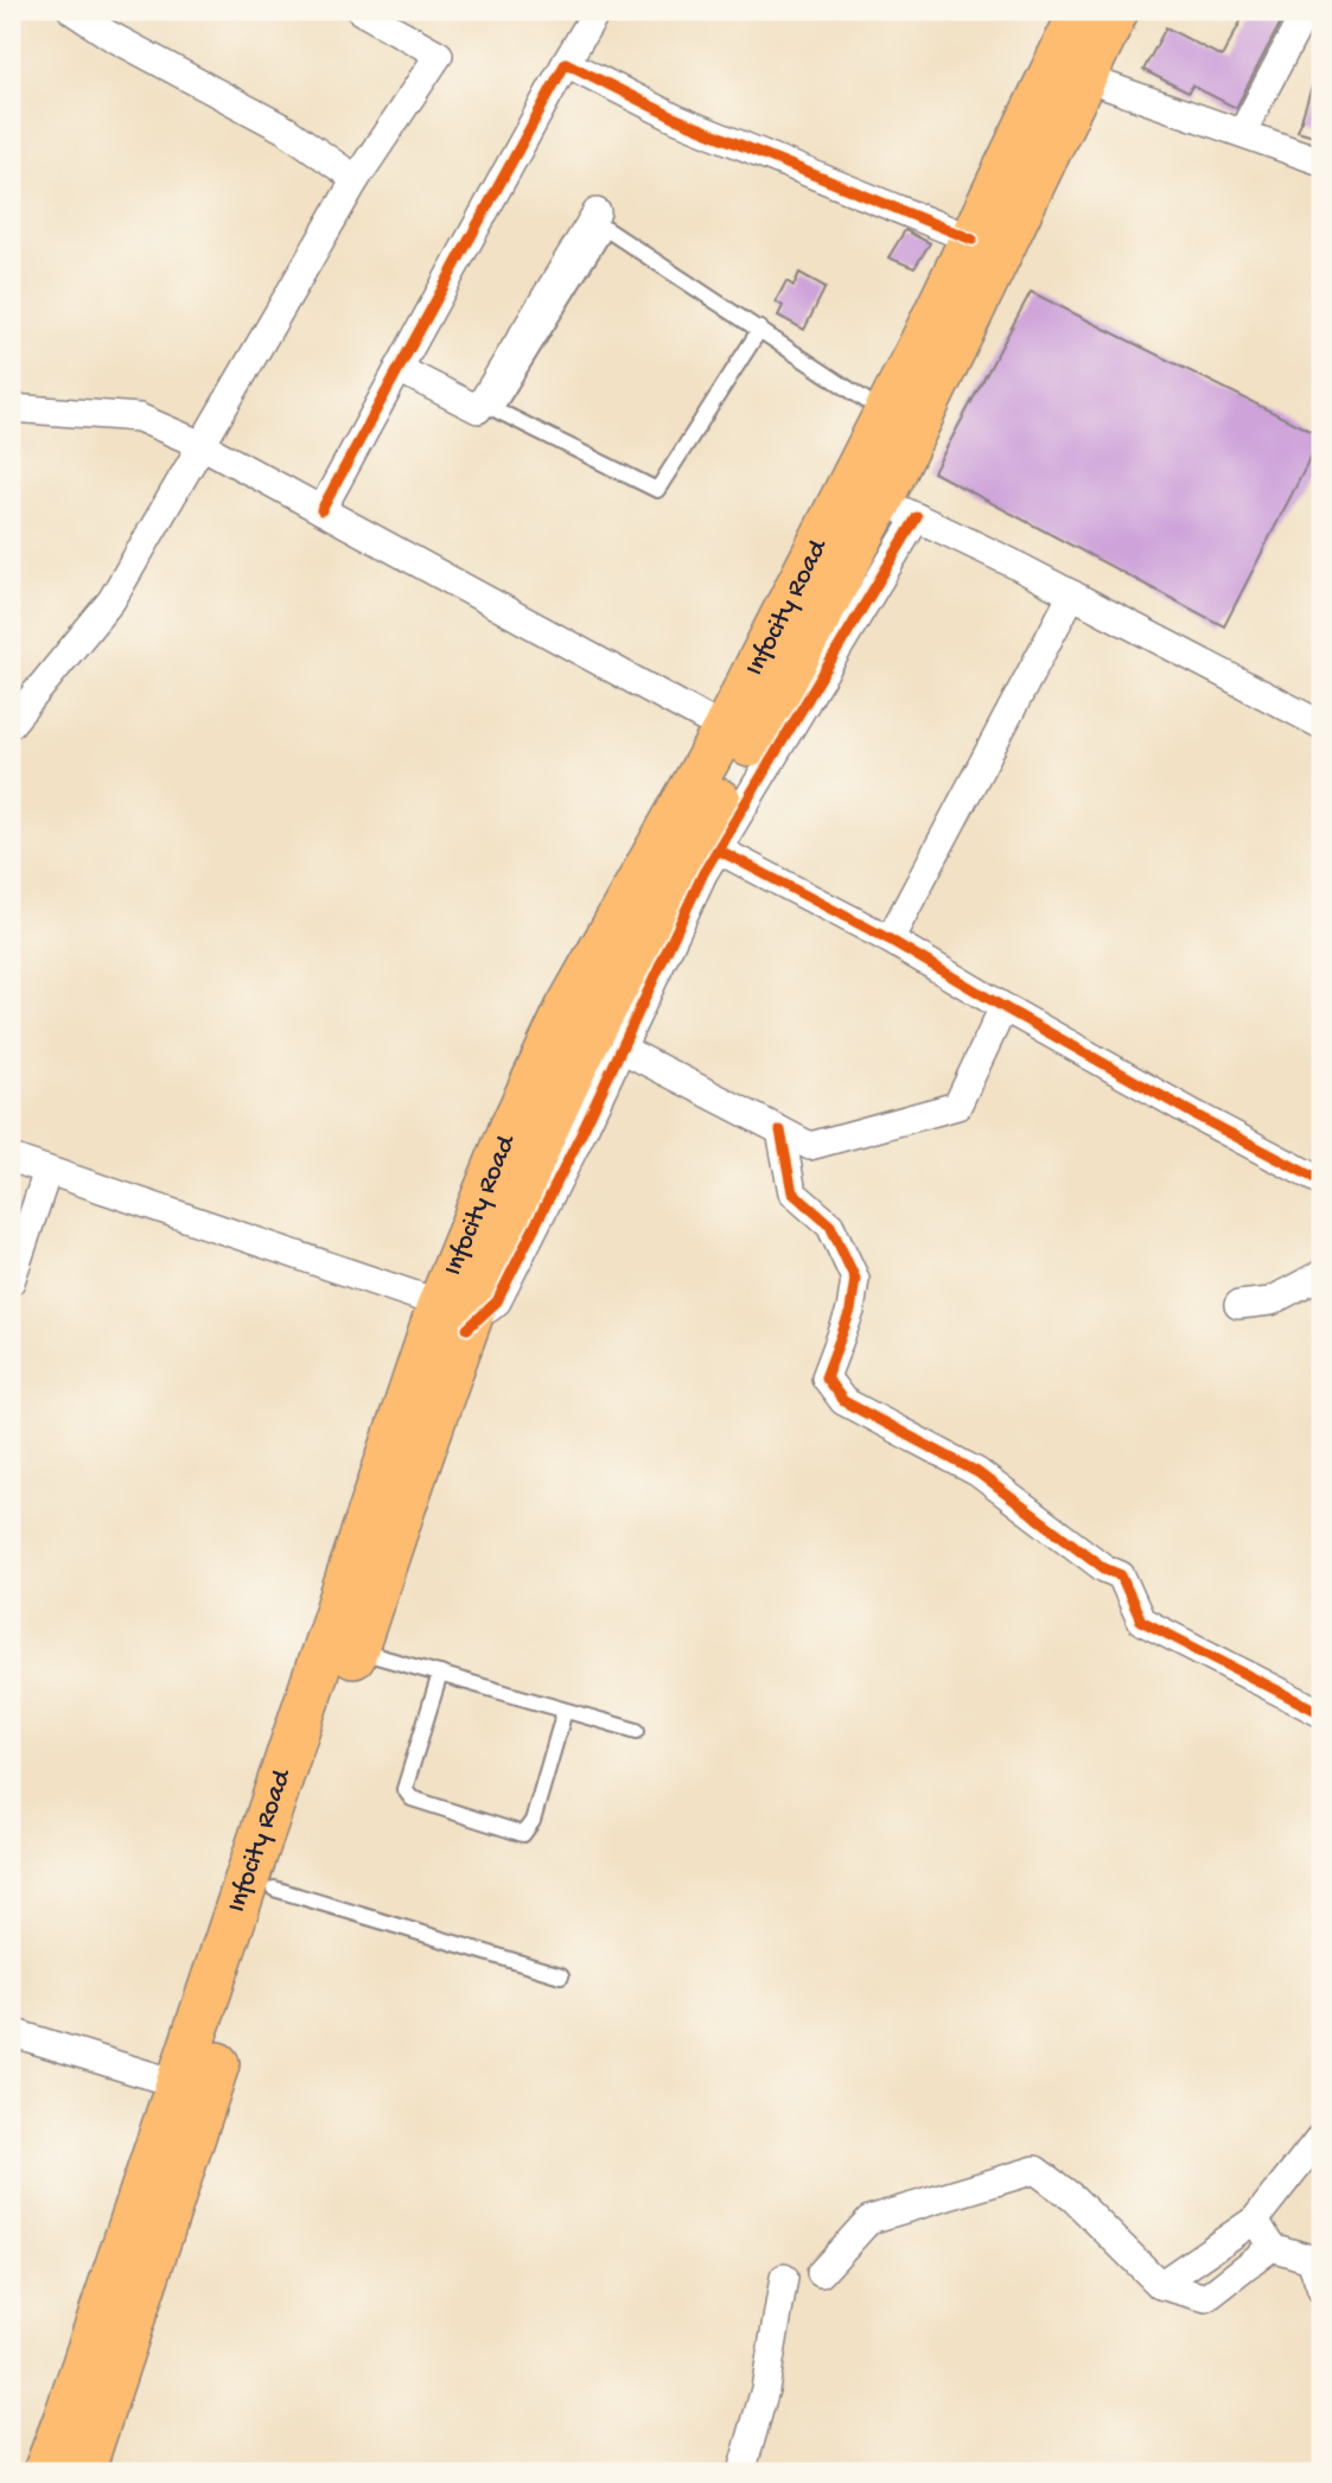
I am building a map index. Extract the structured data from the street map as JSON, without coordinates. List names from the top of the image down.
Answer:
{
  "streets": {
    "main road": ["Infocity Road"]
  }
}
